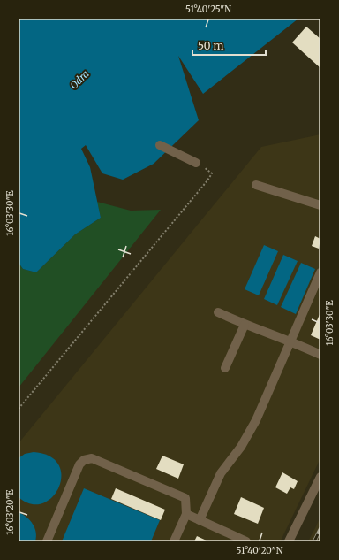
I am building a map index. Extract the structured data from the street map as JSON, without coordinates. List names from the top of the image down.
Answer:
{
  "water": ["Odra"],
  "scale_bar": "50 m",
  "coordinates": [
    "51°40'25\"N",
    "16°03'30\"E",
    "16°03'20\"E",
    "51°40'20\"N"
  ]
}
